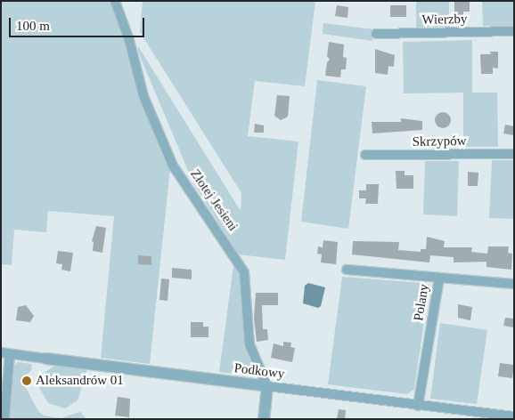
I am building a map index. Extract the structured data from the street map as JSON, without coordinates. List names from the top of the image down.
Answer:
{
  "streets": {
    "street": [
      "Wierzby",
      "Skrzypów",
      "Złotej Jesieni",
      "Polany",
      "Podkowy"
    ]
  },
  "crossings": [
    ["Złotej Jesieni", "Podkowy"],
    ["Polany", "Podkowy"]
  ],
  "places": ["Aleksandrów 01"],
  "scale_bar": "100 m"
}
